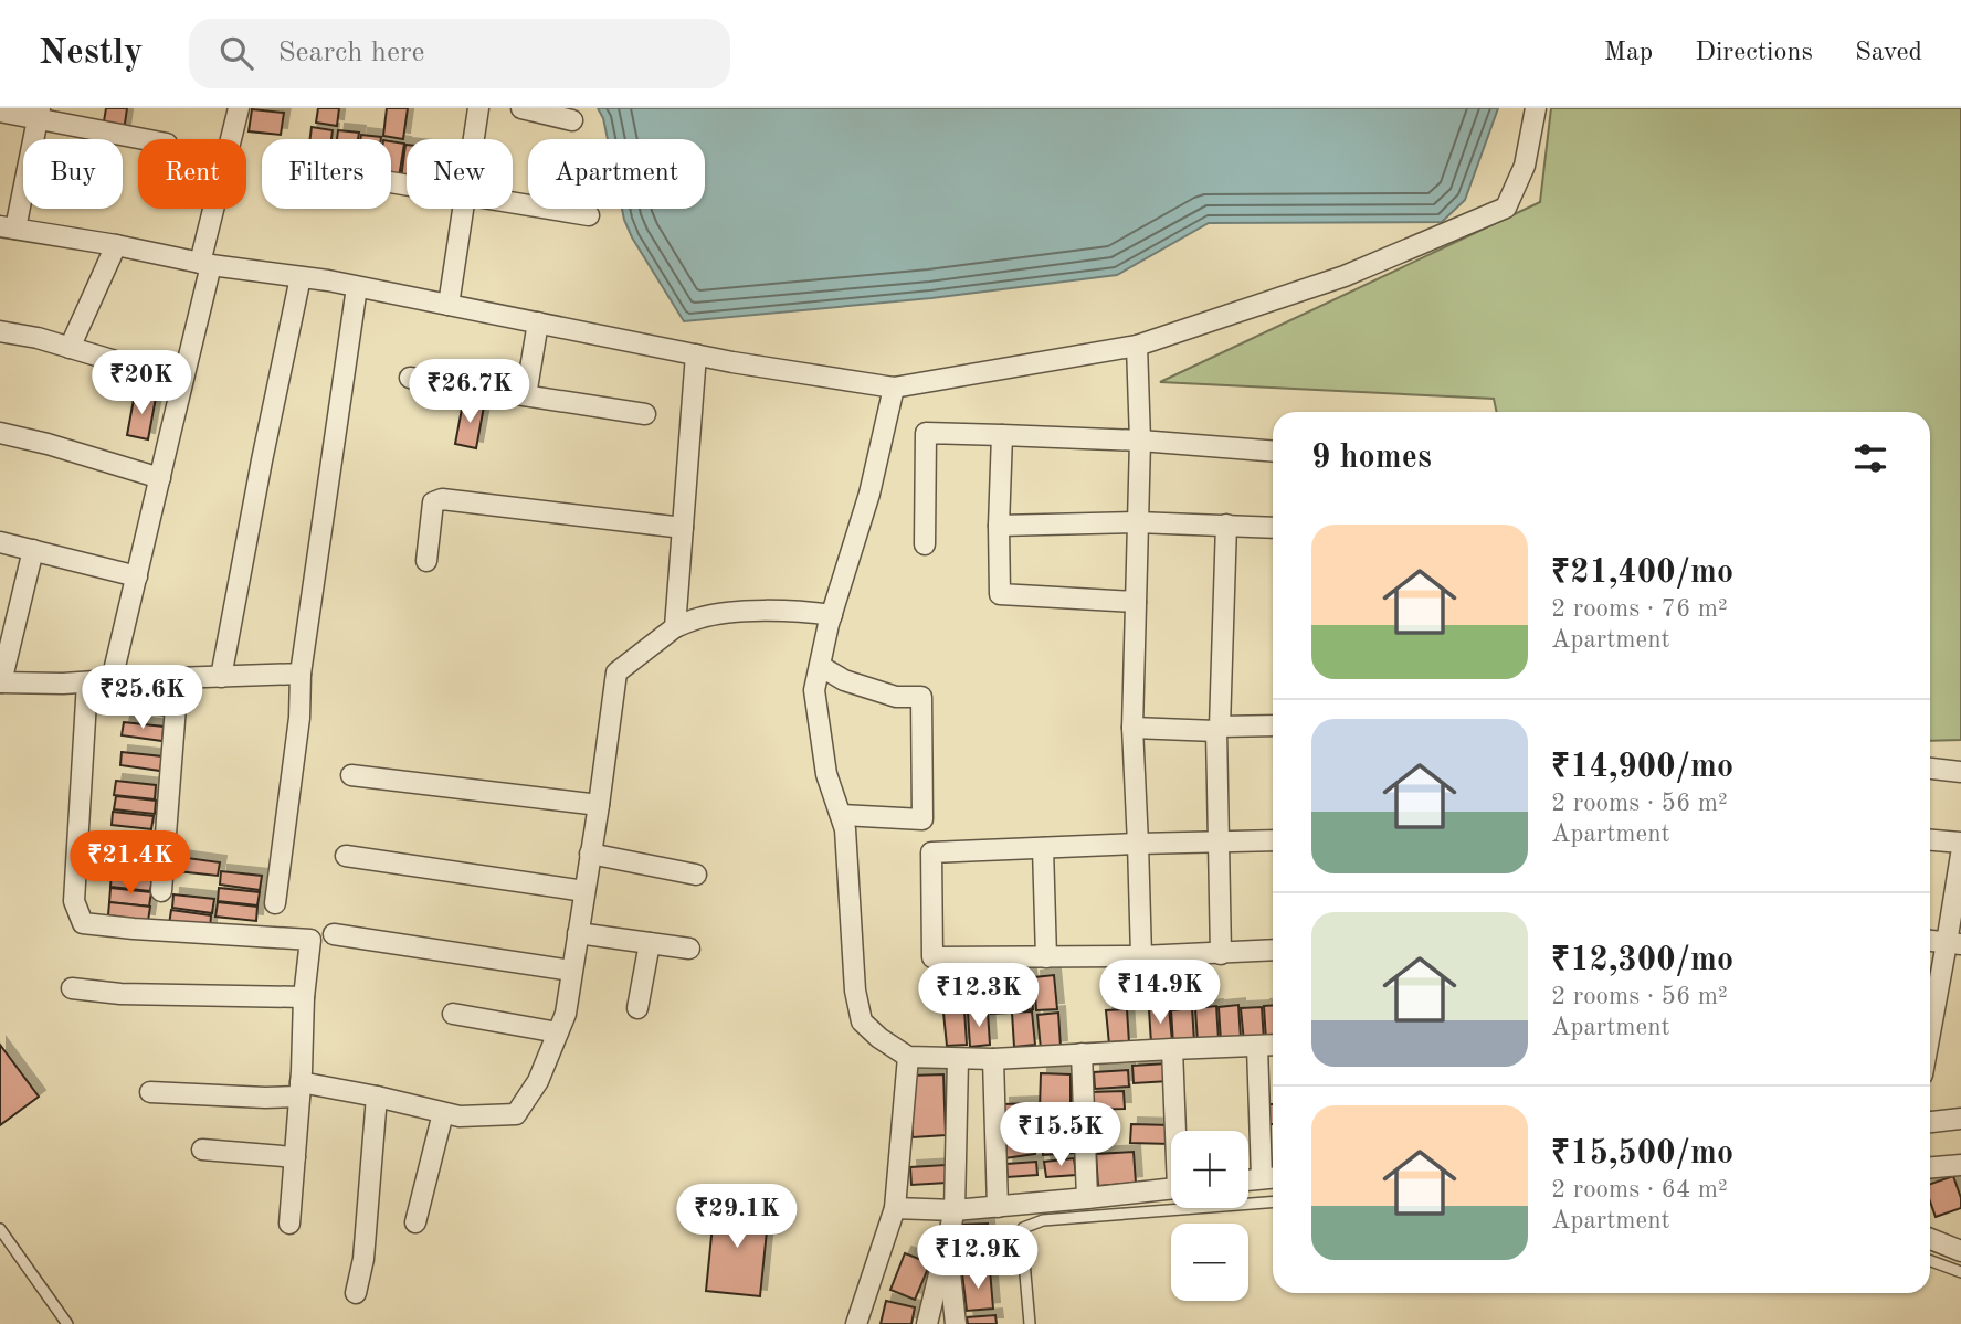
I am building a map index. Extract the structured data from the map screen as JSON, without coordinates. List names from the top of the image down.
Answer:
{
  "page": {
    "header": "Nestly",
    "search": "Search here",
    "nav": ["Map", "Directions", "Saved"],
    "chip": [
      "Buy",
      "Rent",
      "Filters",
      "New",
      "Apartment"
    ],
    "price": [
      "₹20K",
      "₹26.7K",
      "₹25.6K",
      "₹21.4K",
      "₹14.9K",
      "₹12.3K",
      "₹15.5K",
      "₹29.1K",
      "₹12.9K"
    ],
    "heading": "9 homes",
    "list": [
      {
        "name": "₹21,400/mo",
        "note": "2 rooms · 76 m² · Apartment"
      },
      {
        "name": "₹14,900/mo",
        "note": "2 rooms · 56 m² · Apartment"
      },
      {
        "name": "₹12,300/mo",
        "note": "2 rooms · 56 m² · Apartment"
      },
      {
        "name": "₹15,500/mo",
        "note": "2 rooms · 64 m² · Apartment"
      }
    ],
    "map_buttons": ["+", "−"]
  }
}
